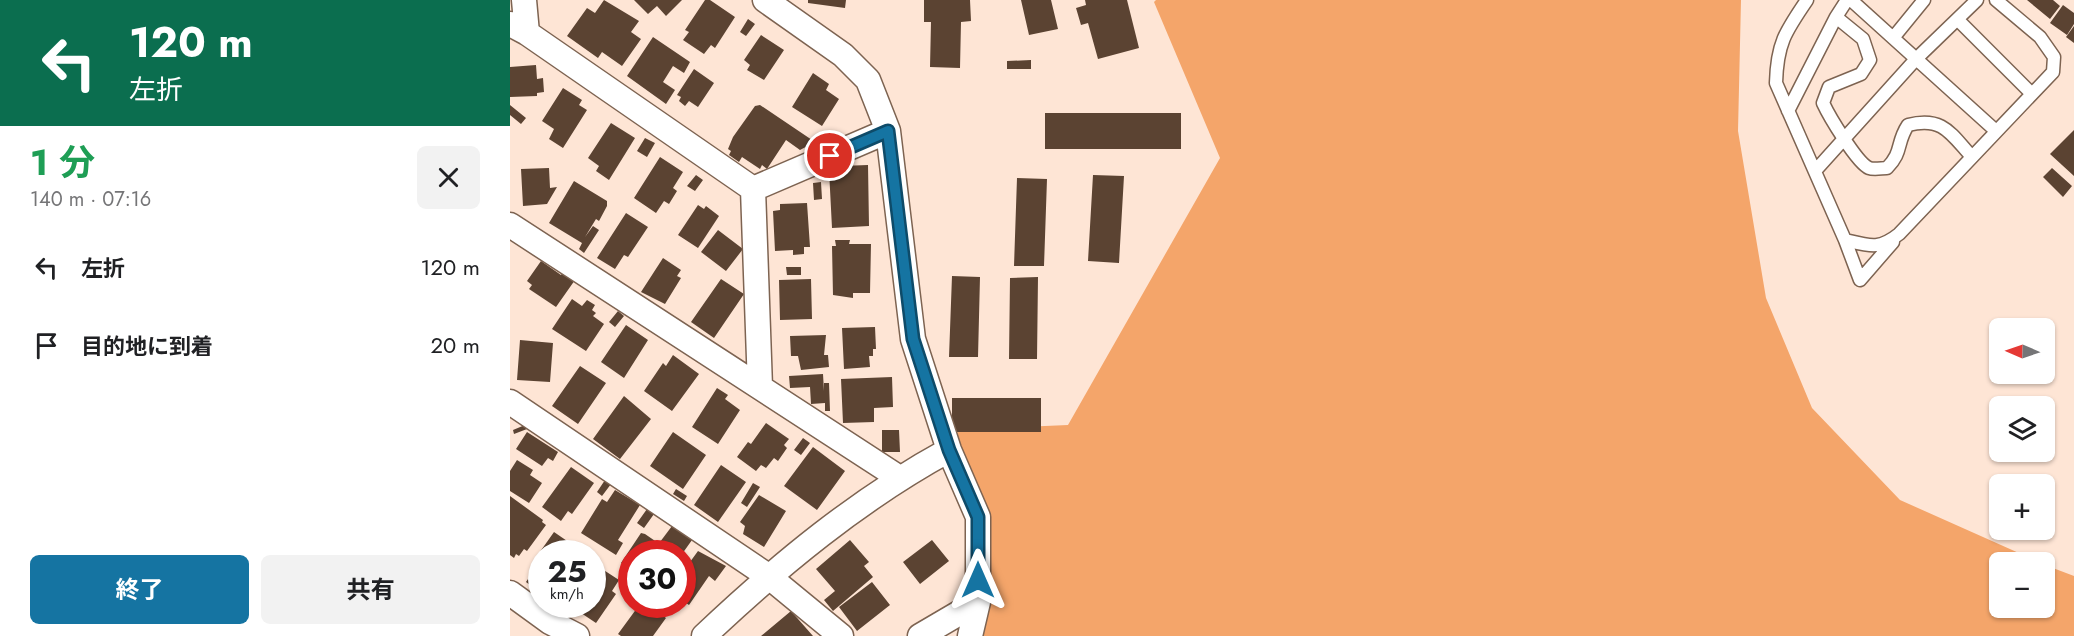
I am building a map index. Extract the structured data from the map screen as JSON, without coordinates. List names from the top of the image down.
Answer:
{
  "north": "left",
  "page": {
    "turn": ["120 m", "左折"],
    "heading": ["1 分", "140 m · 07:16"],
    "list": [
      {
        "name": "左折",
        "value": "120 m"
      },
      {
        "name": "目的地に到着",
        "value": "20 m"
      }
    ],
    "map_buttons": ["+", "−"],
    "speed": "25 km/h",
    "limit": "30",
    "buttons": ["終了", "共有"]
  }
}
